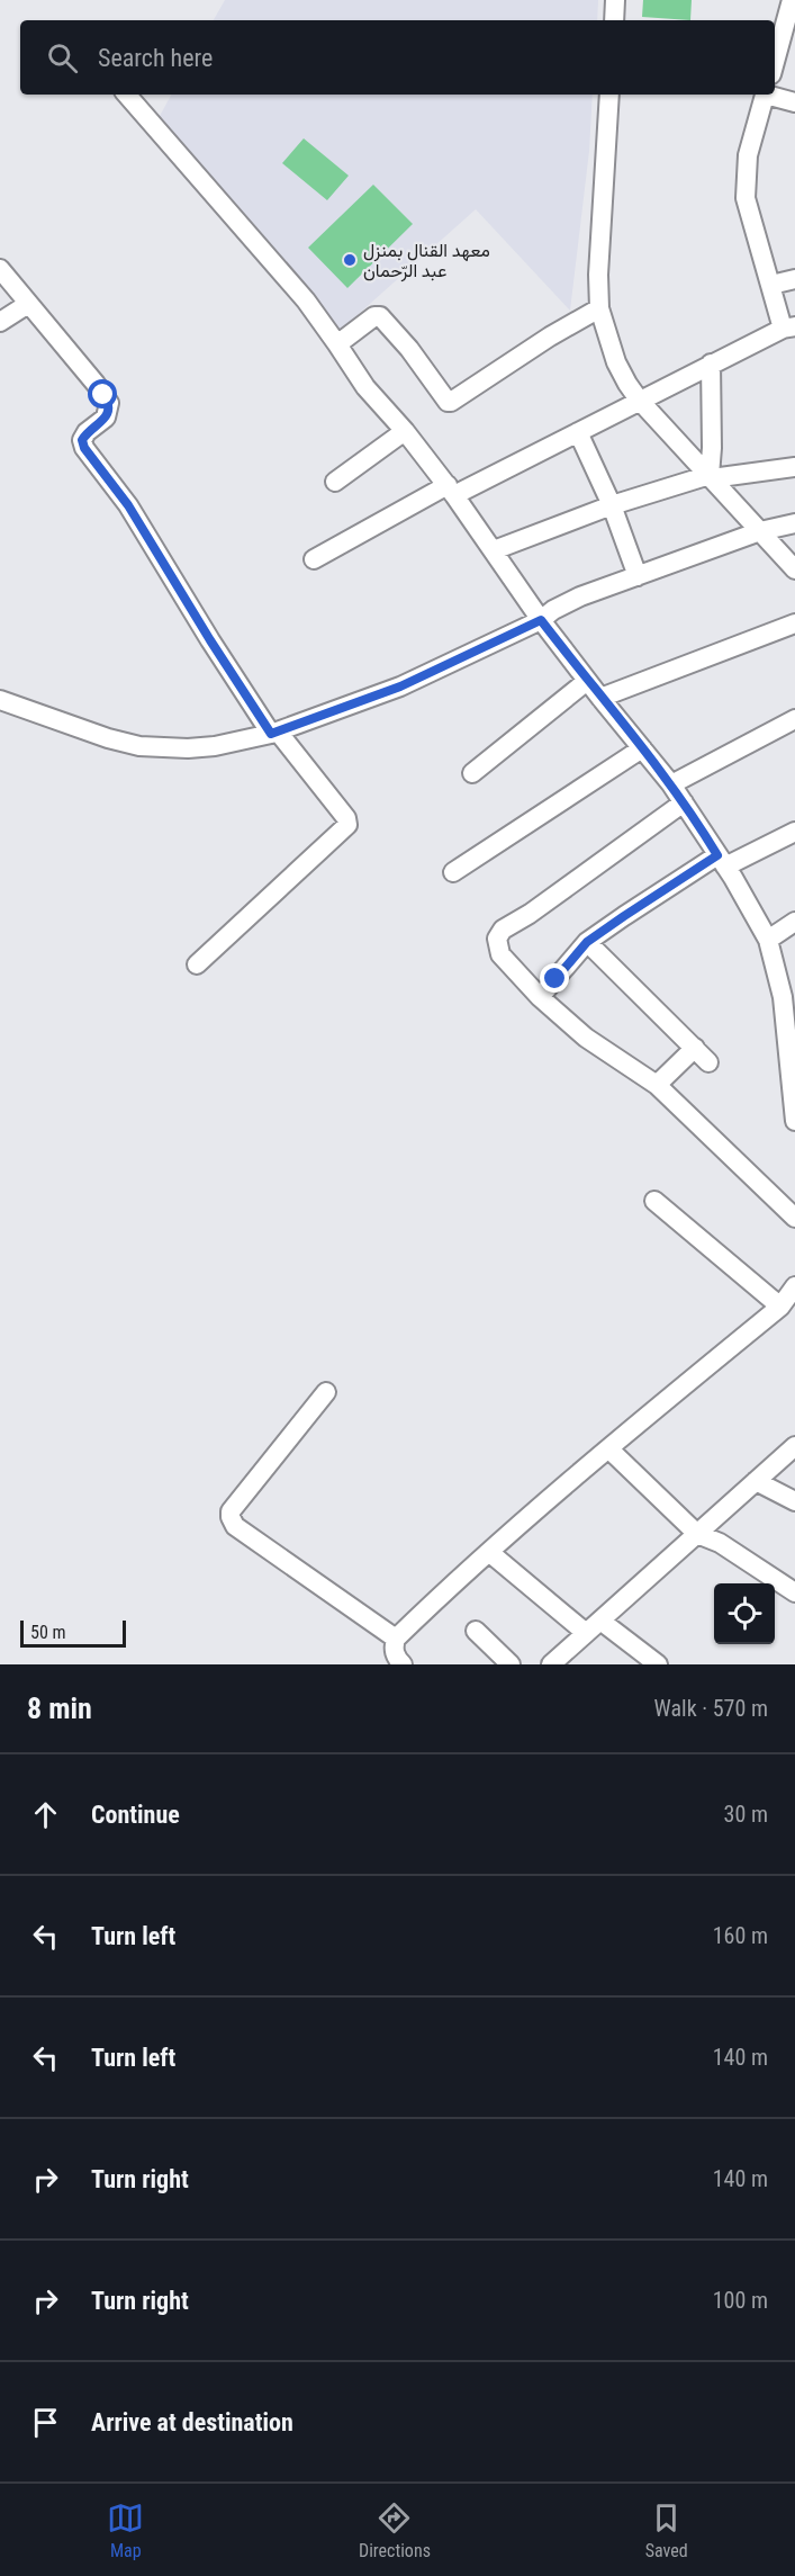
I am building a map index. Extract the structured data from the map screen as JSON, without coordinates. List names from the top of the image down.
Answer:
{
  "places": ["معهد القنال بمنزل عبد الرّحمان"],
  "scale_bar": "50 m",
  "page": {
    "search": "Search here",
    "scale": "50 m",
    "heading": ["8 min", "Walk · 570 m"],
    "list": [
      ["Continue", "30 m"],
      ["Turn left", "160 m"],
      ["Turn left", "140 m"],
      ["Turn right", "140 m"],
      ["Turn right", "100 m"],
      "Arrive at destination"
    ],
    "nav": ["Map", "Directions", "Saved"]
  }
}
